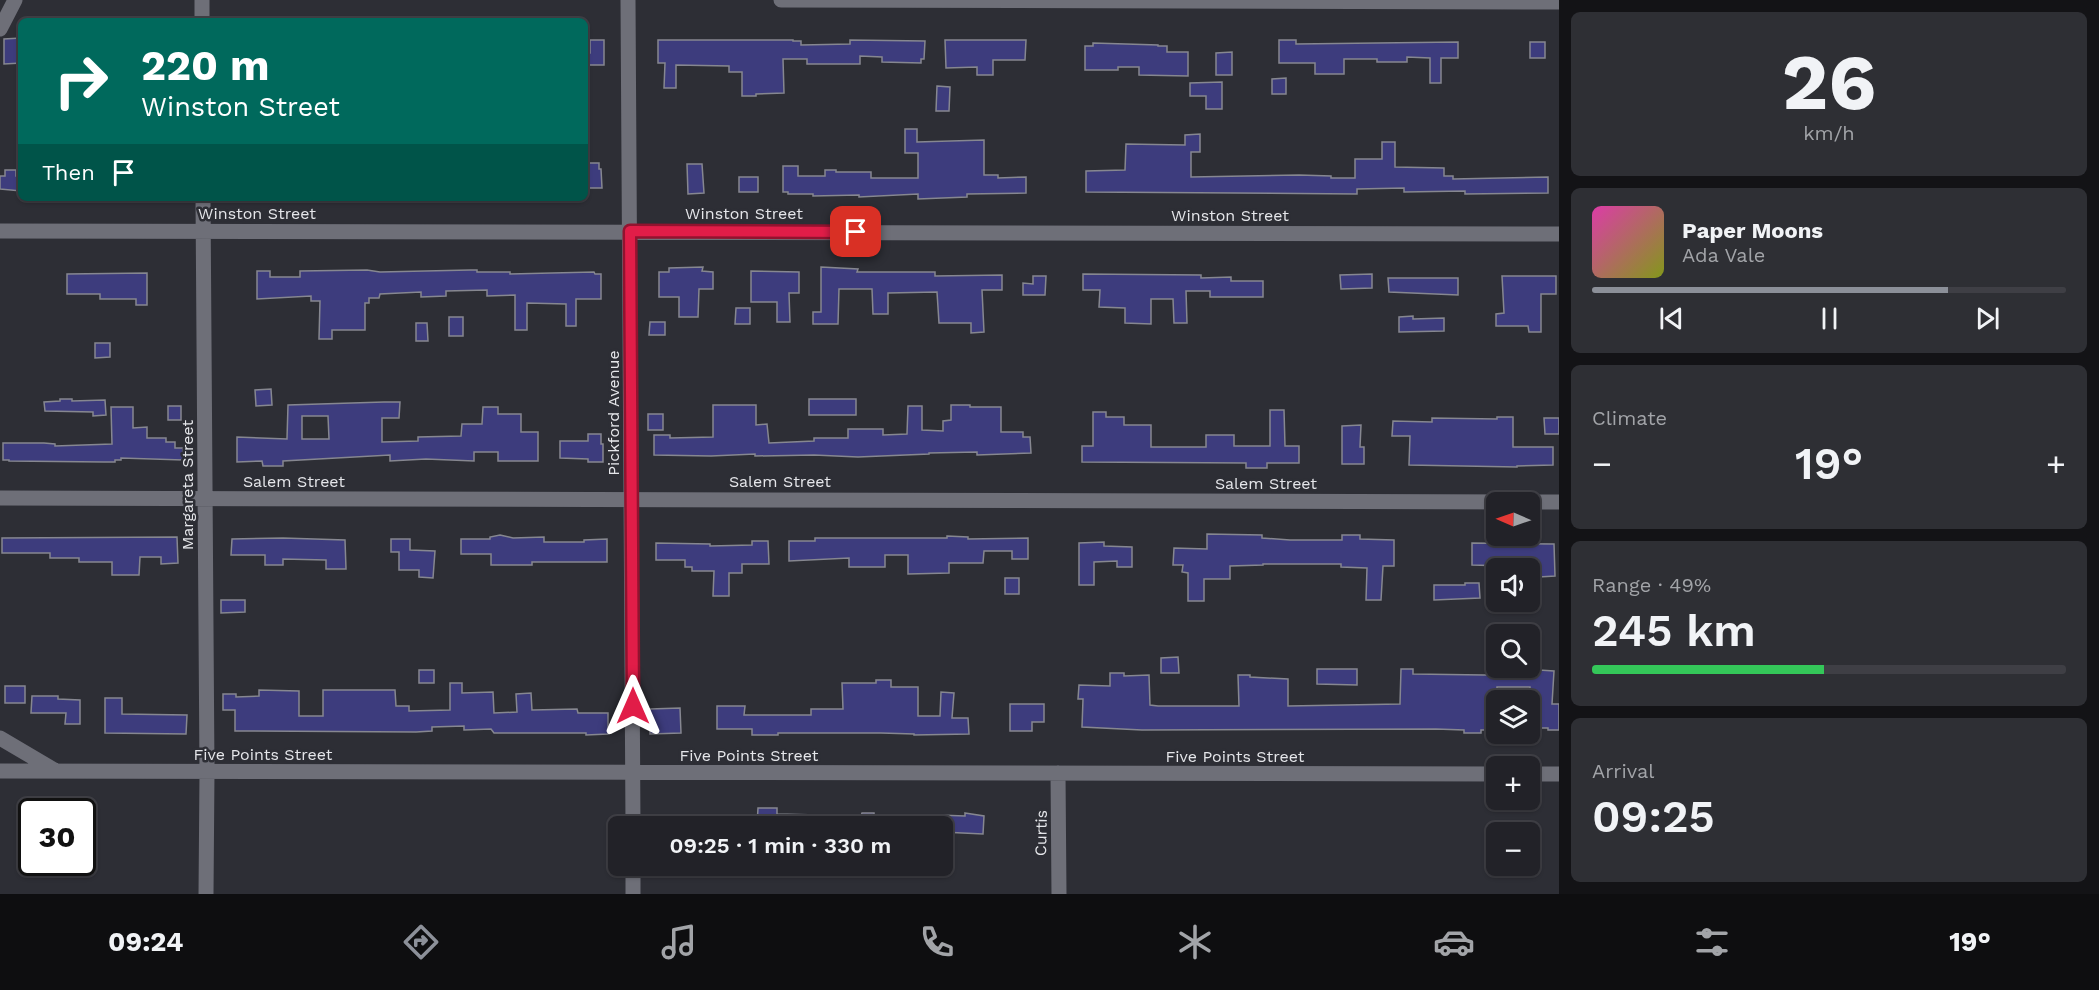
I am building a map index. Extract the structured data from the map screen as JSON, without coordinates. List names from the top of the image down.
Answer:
{
  "streets": {
    "street": [
      "Winston Street",
      "Pickford Avenue",
      "Salem Street",
      "Margareta Street",
      "Five Points Street",
      "Curtis"
    ]
  },
  "crossings": [
    ["Winston Street", "Pickford Avenue"],
    ["Winston Street", "Margareta Street"],
    ["Pickford Avenue", "Salem Street"],
    ["Pickford Avenue", "Five Points Street"],
    ["Salem Street", "Margareta Street"],
    ["Margareta Street", "Five Points Street"],
    ["Five Points Street", "Curtis"]
  ],
  "north": "left",
  "page": {
    "tile": [
      ["26", "km/h"],
      "Climate",
      ["Range · 49%", "245 km"],
      ["Arrival", "09:25"]
    ],
    "turn": ["220 m", "Winston Street"],
    "then": "Then",
    "song": ["Paper Moons", "Ada Vale"],
    "heat": ["−", "19°", "+"],
    "map_buttons": ["+", "−"],
    "limit": "30",
    "trip": "09:25 · 1 min · 330 m",
    "tabs": ["09:24", "19°"]
  }
}
